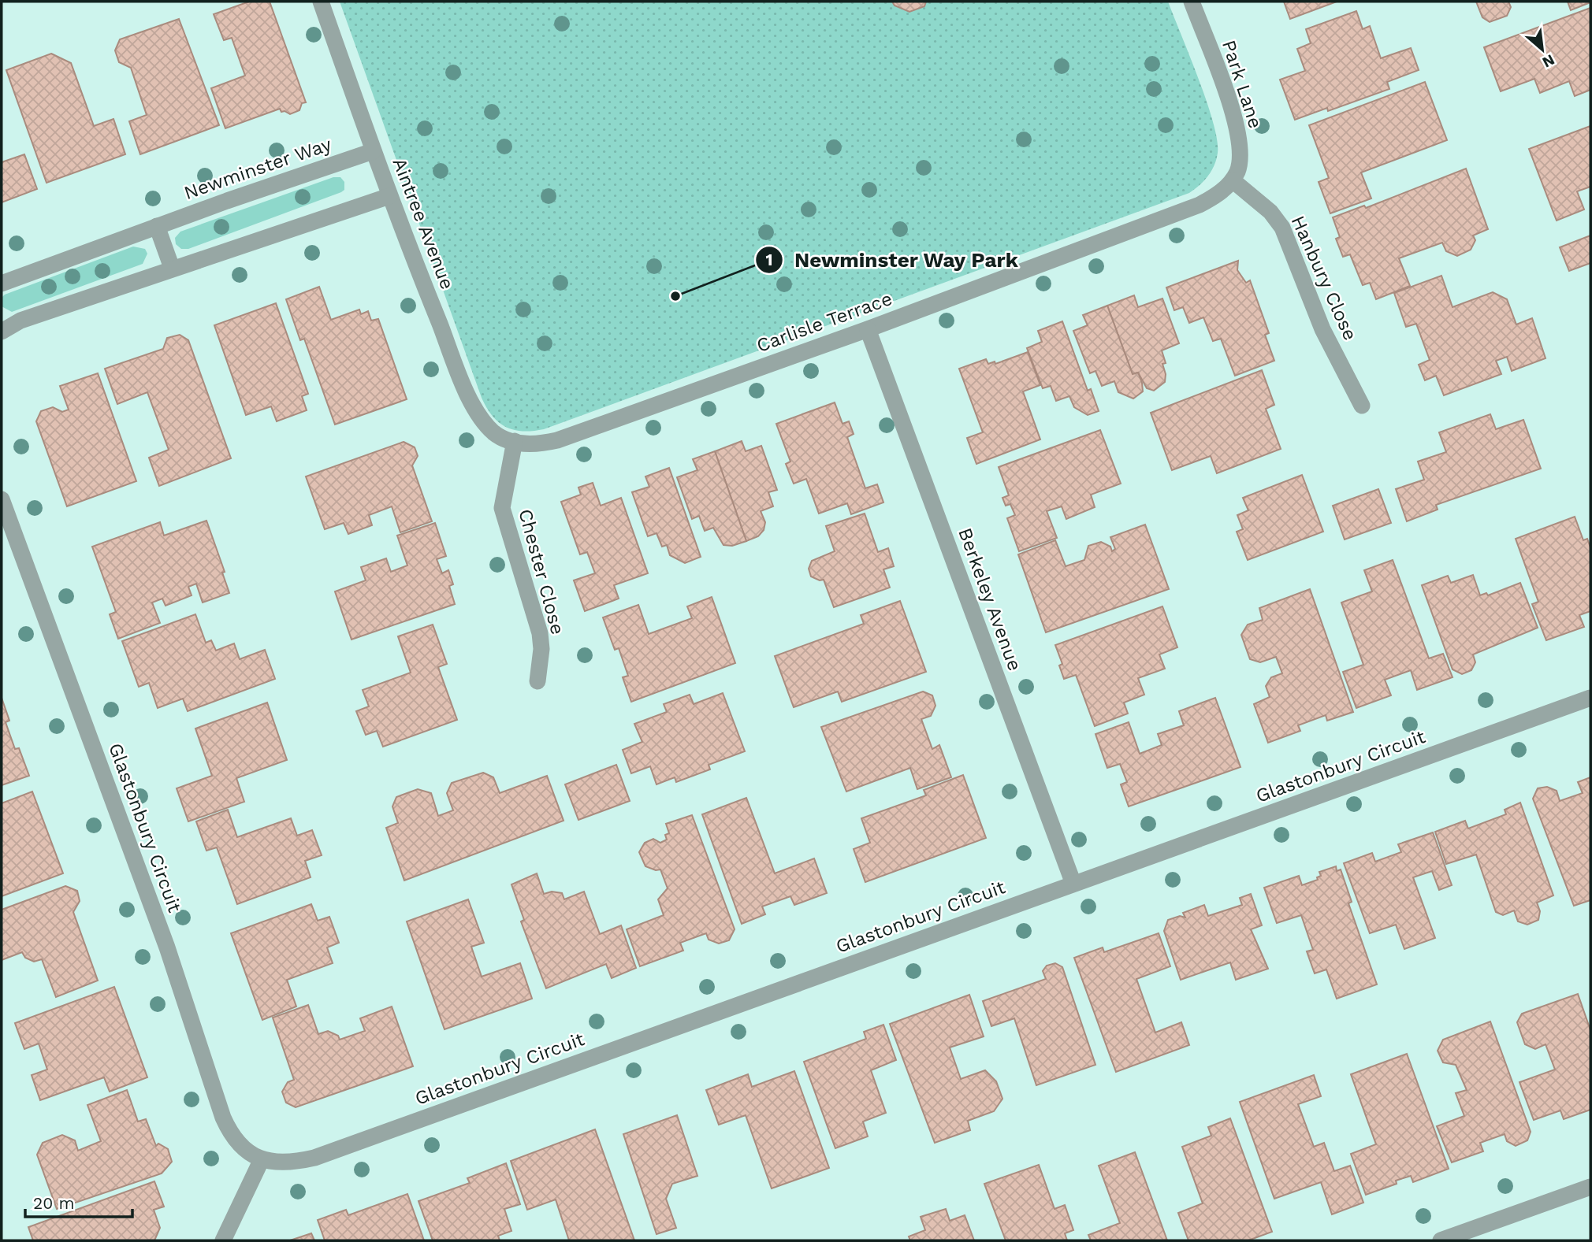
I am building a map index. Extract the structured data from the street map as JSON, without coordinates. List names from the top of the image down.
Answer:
{
  "streets": {
    "street": [
      "Park Lane",
      "Newminster Way",
      "Aintree Avenue",
      "Hanbury Close",
      "Carlisle Terrace",
      "Chester Close",
      "Berkeley Avenue",
      "Glastonbury Circuit"
    ]
  },
  "crossings": [
    ["Park Lane", "Hanbury Close"],
    ["Park Lane", "Carlisle Terrace"],
    ["Newminster Way", "Aintree Avenue"],
    ["Aintree Avenue", "Carlisle Terrace"],
    ["Aintree Avenue", "Chester Close"],
    ["Hanbury Close", "Carlisle Terrace"],
    ["Carlisle Terrace", "Chester Close"],
    ["Carlisle Terrace", "Berkeley Avenue"],
    ["Berkeley Avenue", "Glastonbury Circuit"]
  ],
  "places": ["Newminster Way Park"],
  "scale_bar": "20 m",
  "north": "bottom right"
}
